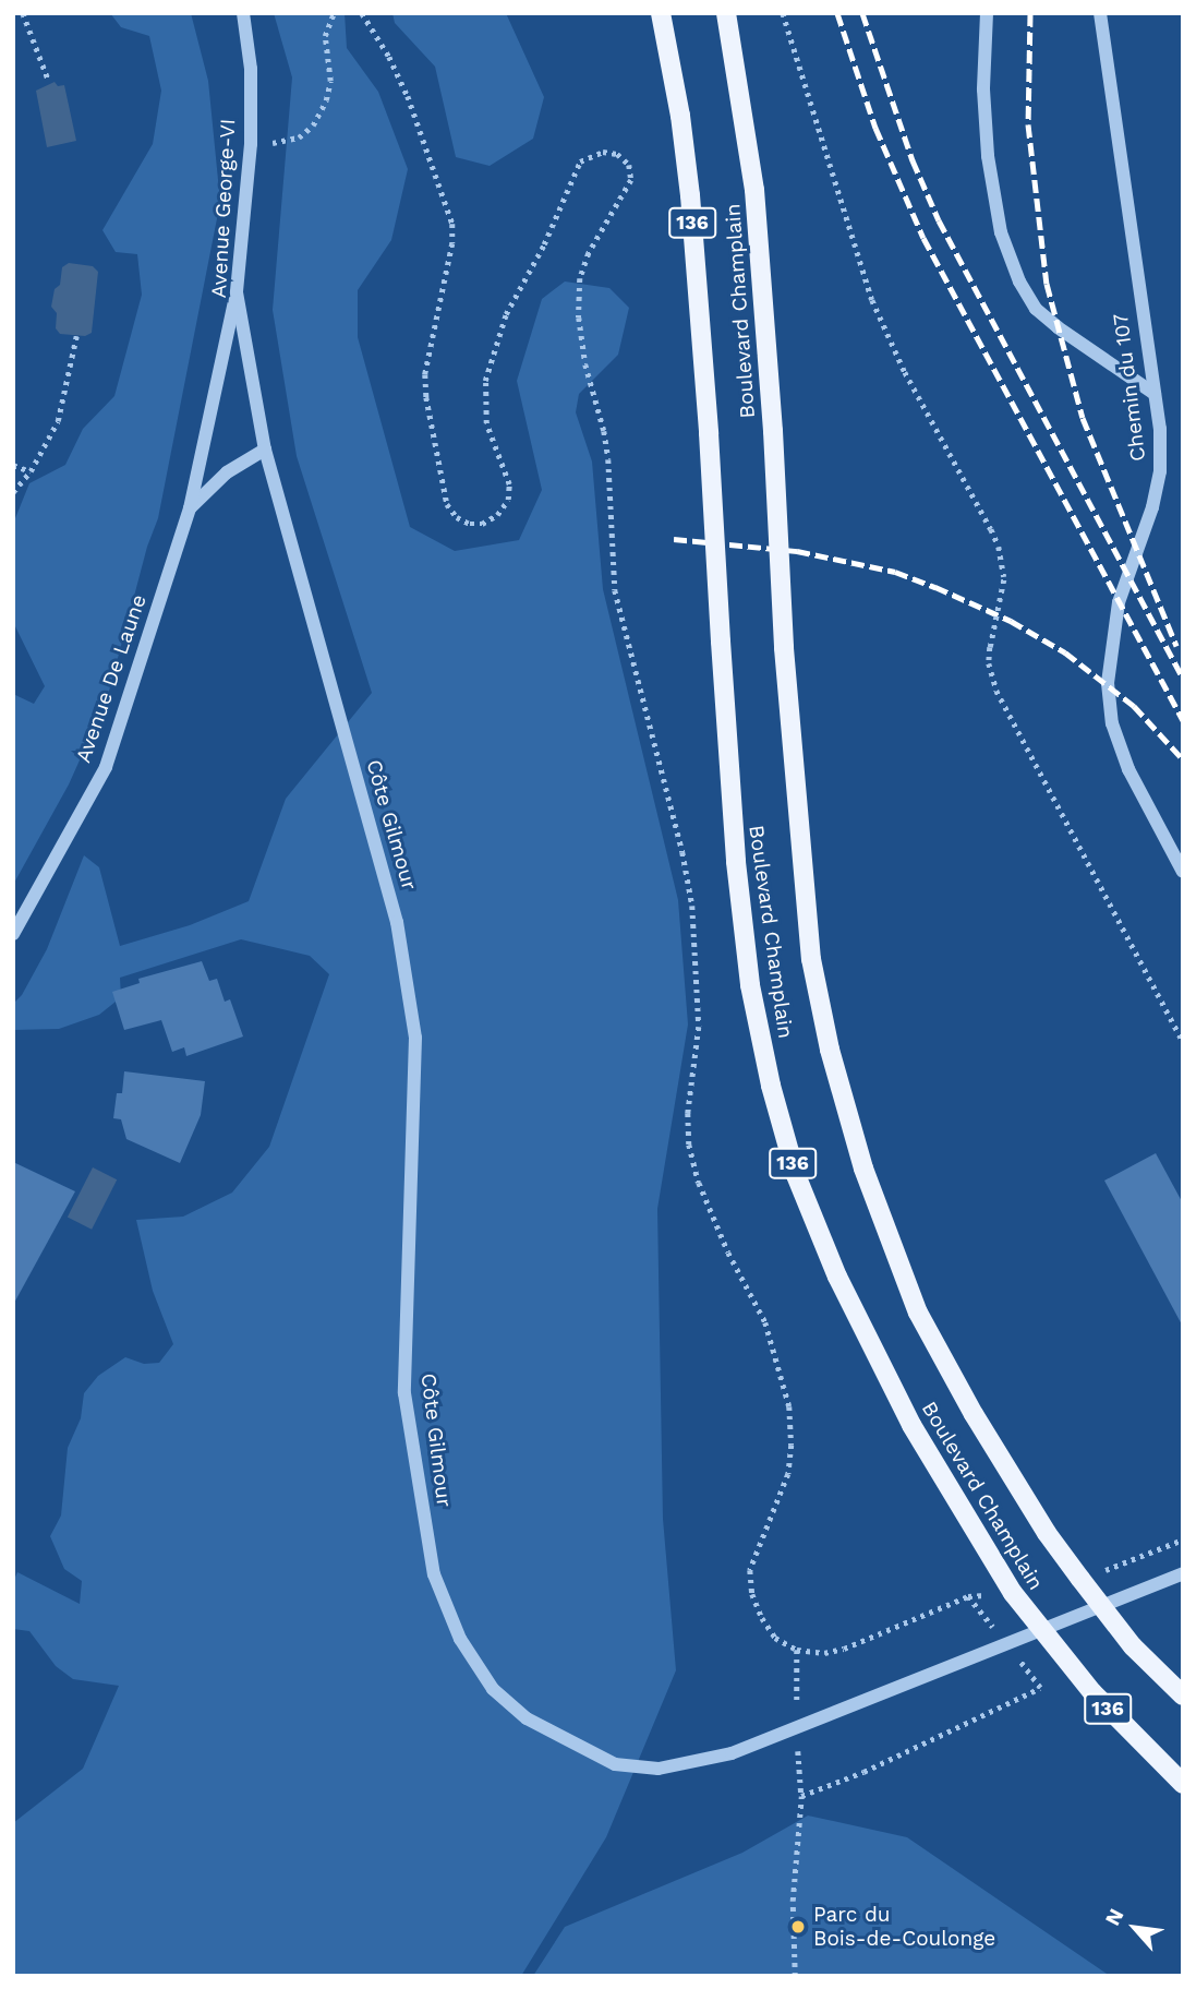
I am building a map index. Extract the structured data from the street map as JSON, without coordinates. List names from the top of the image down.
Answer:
{
  "streets": {
    "main road": ["136", "Boulevard Champlain"],
    "street": [
      "Avenue George-VI",
      "Chemin du 107",
      "Avenue De Laune",
      "Côte Gilmour"
    ]
  },
  "crossings": [
    ["Avenue George-VI", "Avenue De Laune"],
    ["Avenue George-VI", "Côte Gilmour"],
    ["Boulevard Champlain", "Côte Gilmour"],
    ["Avenue De Laune", "Côte Gilmour"]
  ],
  "places": ["Parc du Bois-de-Coulonge"],
  "north": "top left"
}
